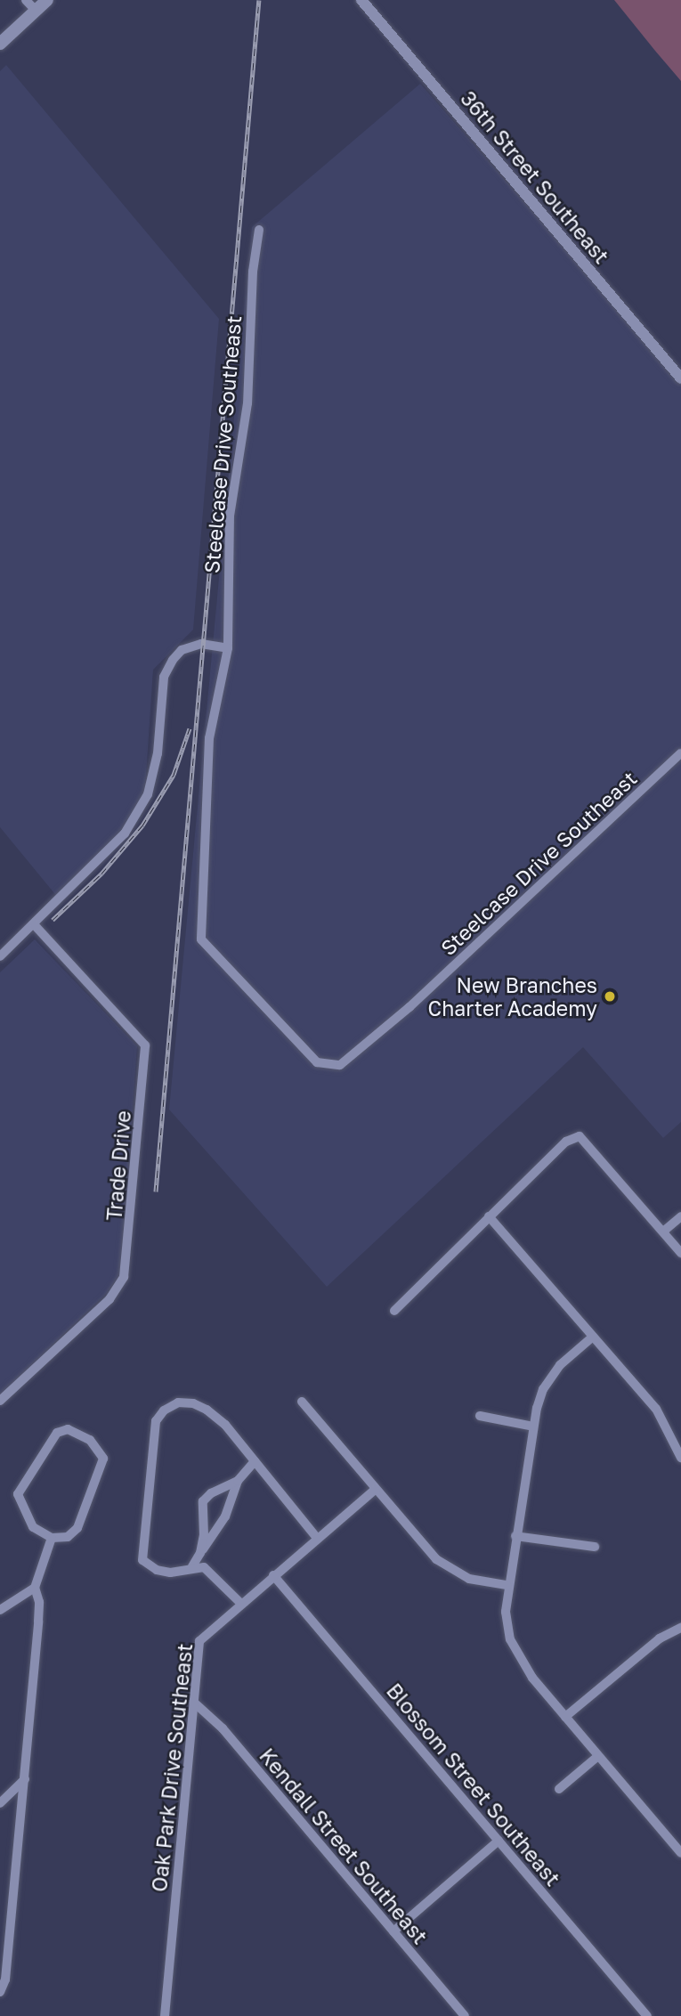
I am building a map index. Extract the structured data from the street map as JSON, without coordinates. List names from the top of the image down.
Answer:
{
  "streets": {
    "street": [
      "36th Street Southeast",
      "Steelcase Drive Southeast",
      "Trade Drive",
      "Oak Park Drive Southeast",
      "Blossom Street Southeast",
      "Kendall Street Southeast"
    ]
  },
  "crossings": [
    ["Oak Park Drive Southeast", "Blossom Street Southeast"],
    ["Oak Park Drive Southeast", "Kendall Street Southeast"]
  ],
  "places": ["New Branches Charter Academy"]
}
